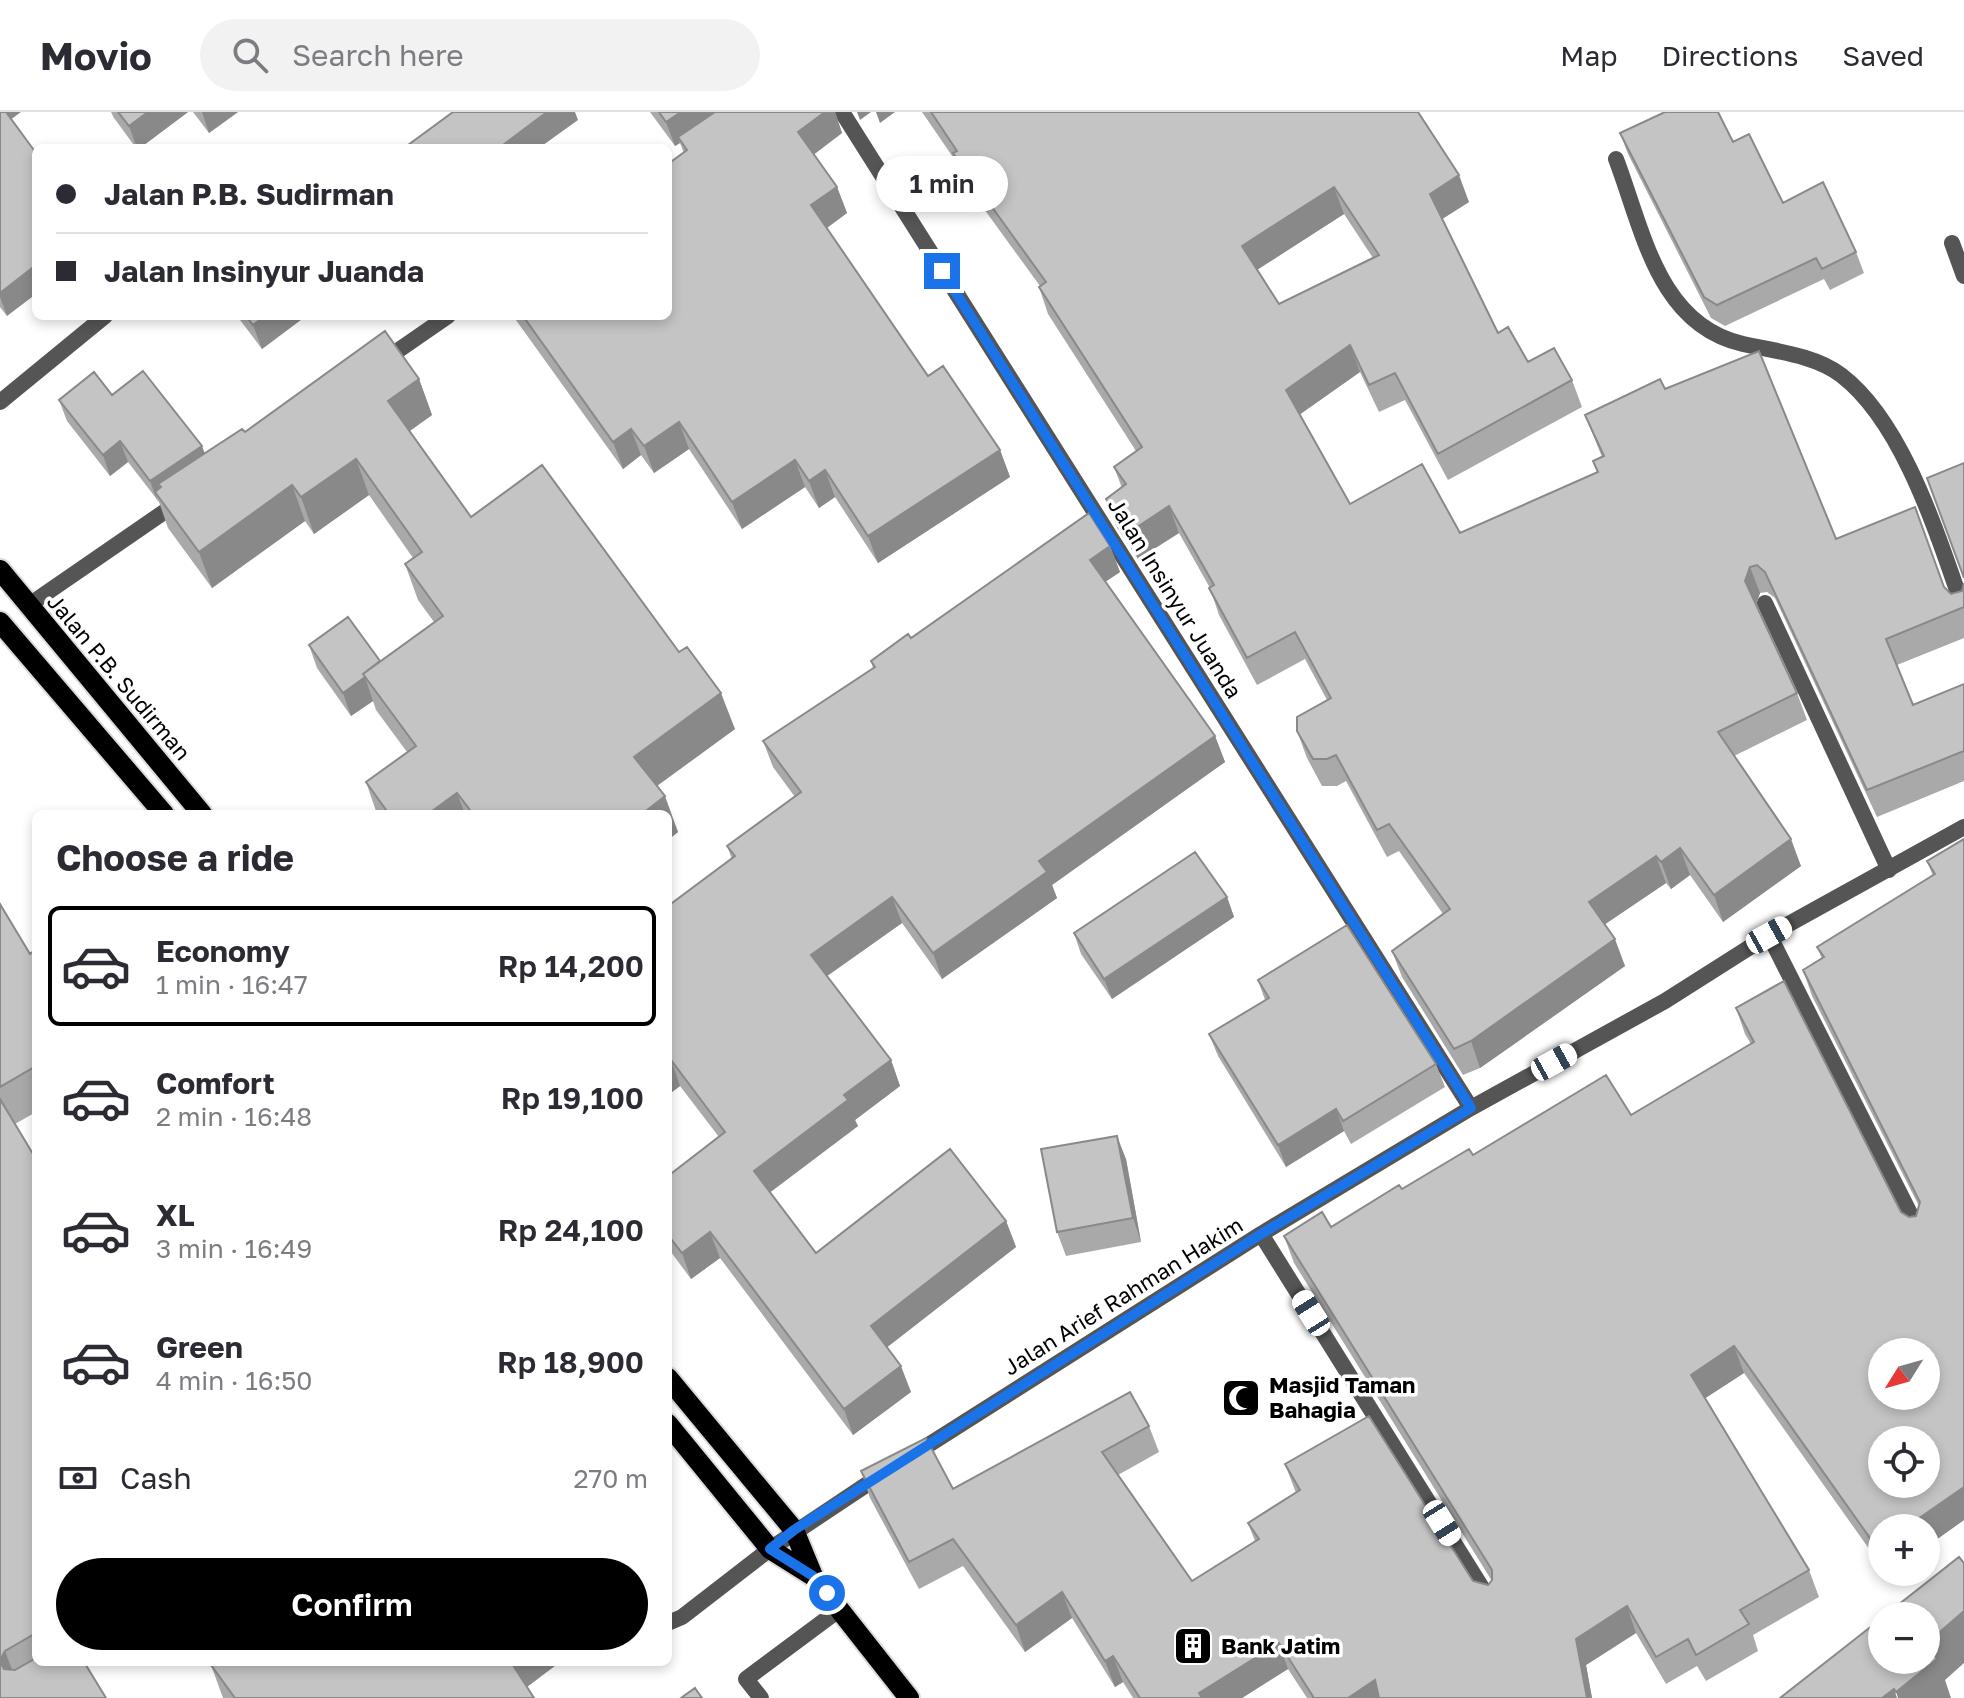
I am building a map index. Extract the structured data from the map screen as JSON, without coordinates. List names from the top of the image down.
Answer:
{
  "streets": {
    "main road": ["Jalan P.B. Sudirman"],
    "street": ["Jalan Insinyur Juanda", "Jalan Arief Rahman Hakim"]
  },
  "crossings": [
    ["Jalan Insinyur Juanda", "Jalan Arief Rahman Hakim"]
  ],
  "places": {
    "mosque": ["Masjid Taman Bahagia"],
    "building": ["Bank Jatim"]
  },
  "north": "bottom left",
  "page": {
    "header": "Movio",
    "search": "Search here",
    "nav": ["Map", "Directions", "Saved"],
    "banner": ["Jalan P.B. Sudirman", "Jalan Insinyur Juanda"],
    "bubble": "1 min",
    "heading": "Choose a ride",
    "list": [
      {
        "name": "Economy",
        "note": "1 min · 16:47",
        "value": "Rp 14,200"
      },
      {
        "name": "Comfort",
        "note": "2 min · 16:48",
        "value": "Rp 19,100"
      },
      {
        "name": "XL",
        "note": "3 min · 16:49",
        "value": "Rp 24,100"
      },
      {
        "name": "Green",
        "note": "4 min · 16:50",
        "value": "Rp 18,900"
      }
    ],
    "map_buttons": ["+", "−"],
    "pay": ["Cash", "270 m"],
    "buttons": "Confirm"
  }
}
